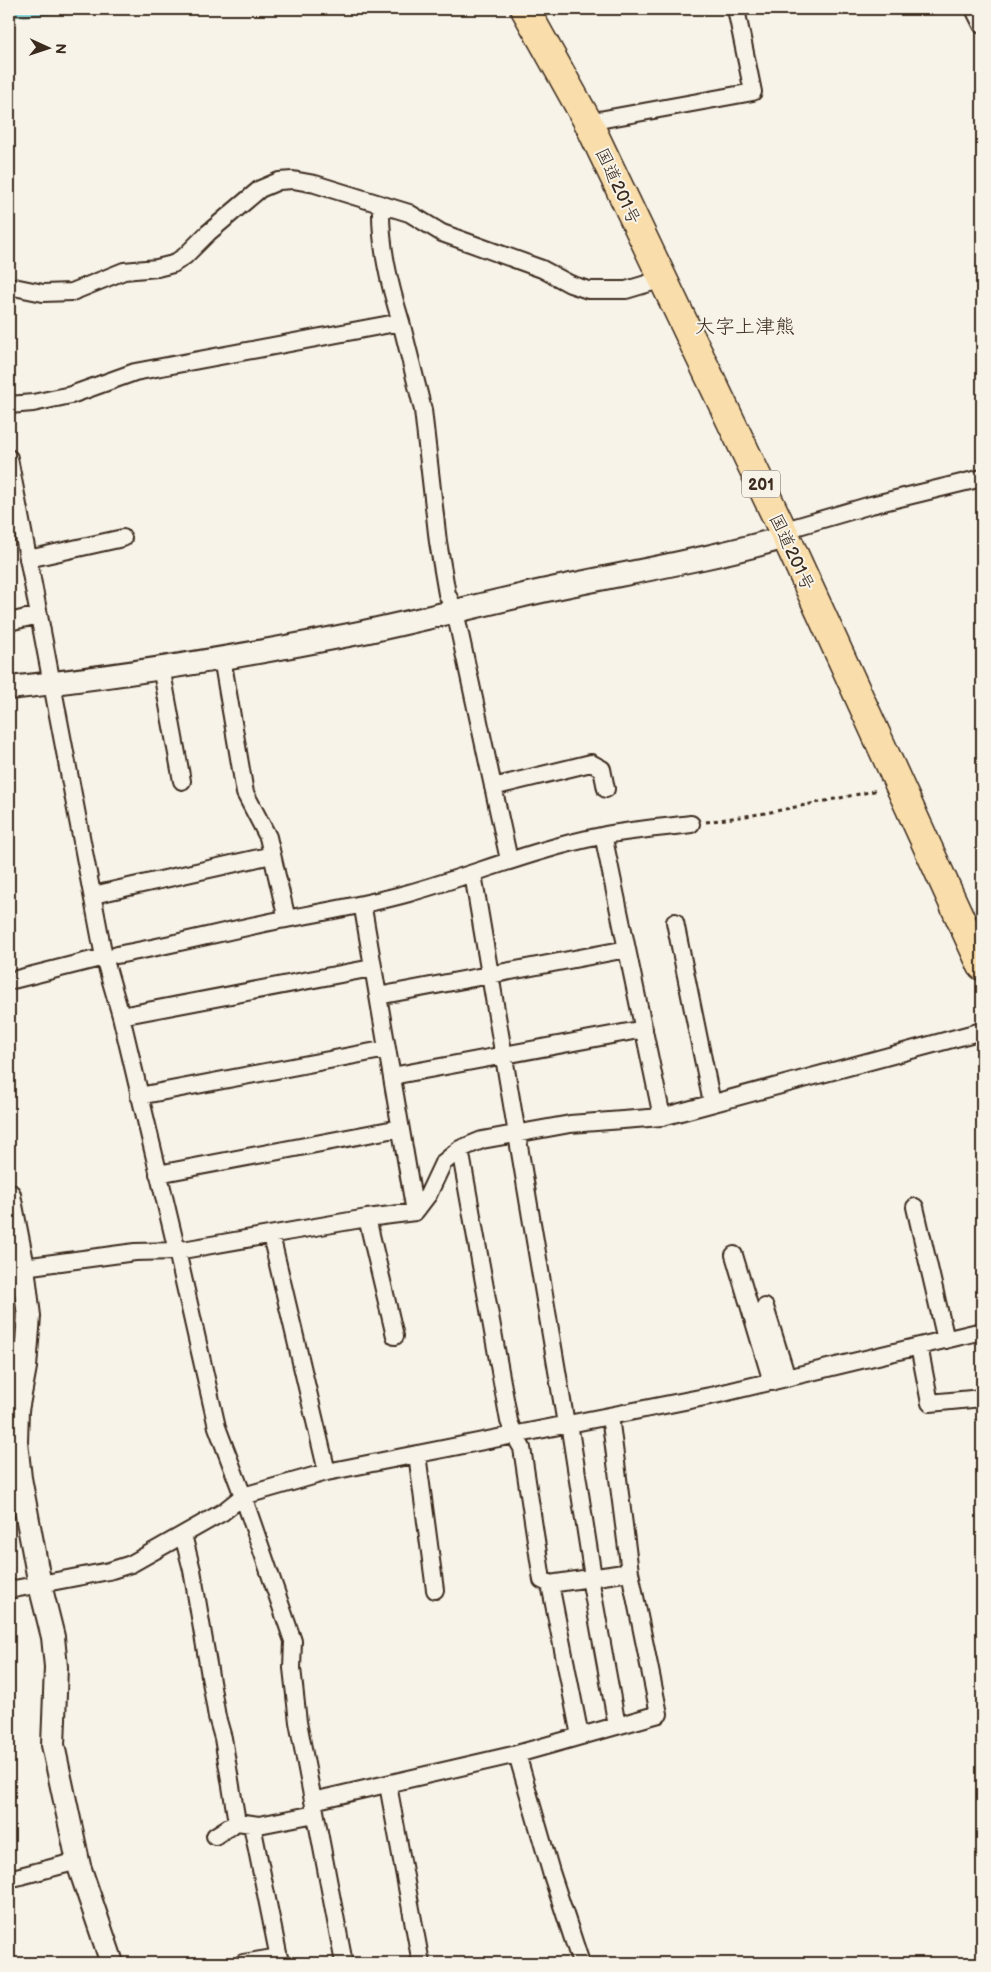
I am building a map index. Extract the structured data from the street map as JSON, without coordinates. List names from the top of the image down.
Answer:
{
  "streets": {
    "highway": ["国道201号", "201"]
  },
  "districts": ["大字上津熊"],
  "north": "right"
}
